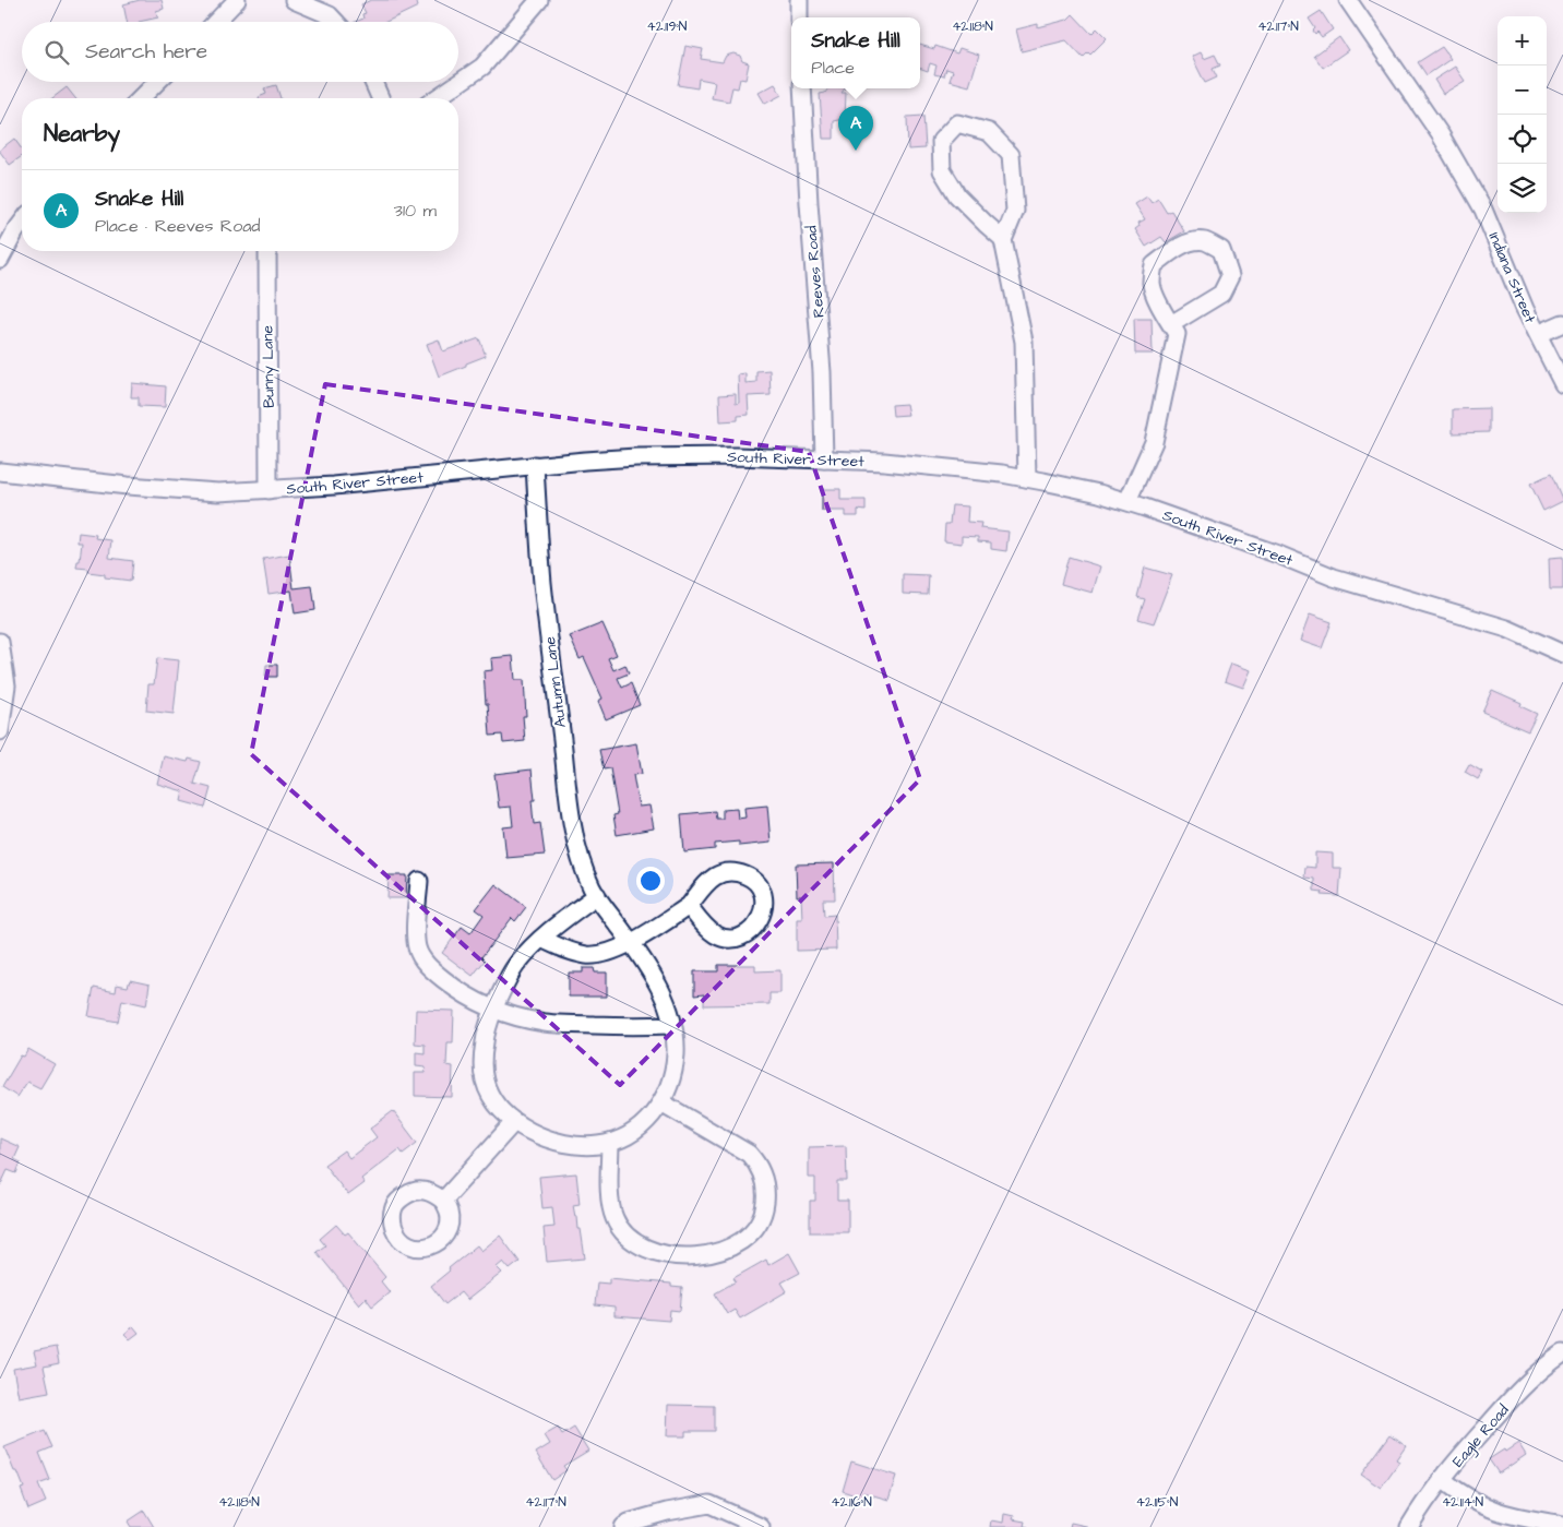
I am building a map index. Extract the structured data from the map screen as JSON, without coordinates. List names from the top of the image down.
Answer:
{
  "streets": {
    "street": [
      "Reeves Road",
      "Indiana Street",
      "Bunny Lane",
      "South River Street",
      "Autumn Lane",
      "Eagle Road"
    ]
  },
  "crossings": [
    ["Reeves Road", "South River Street"],
    ["Bunny Lane", "South River Street"],
    ["South River Street", "Autumn Lane"]
  ],
  "page": {
    "map_buttons": ["+", "−"],
    "popup": ["Snake Hill", "Place"],
    "search": "Search here",
    "heading": "Nearby",
    "pins": "A",
    "list": [
      {
        "mark": "A",
        "name": "Snake Hill",
        "note": "Place · Reeves Road",
        "value": "310 m"
      }
    ]
  },
  "coordinates": [
    "42.119°N",
    "42.118°N",
    "42.117°N",
    "42.116°N",
    "42.115°N",
    "42.114°N"
  ]
}
